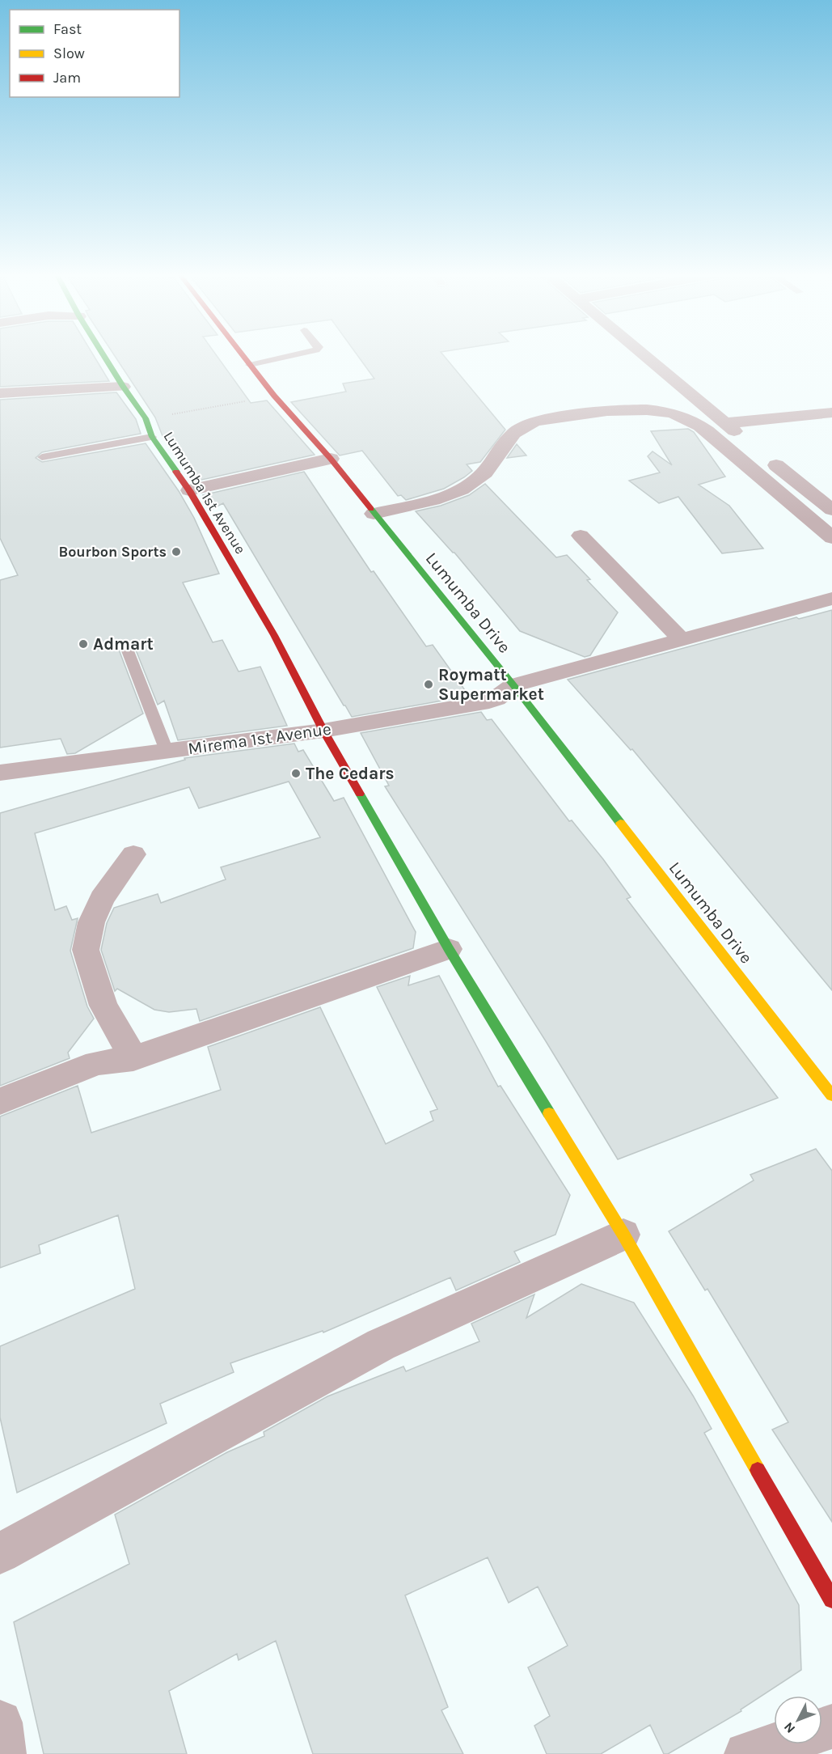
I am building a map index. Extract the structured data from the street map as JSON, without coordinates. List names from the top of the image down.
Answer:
{
  "streets": {
    "street": ["Lumumba 1st Avenue", "Lumumba Drive", "Mirema 1st Avenue"]
  },
  "crossings": [
    ["Lumumba 1st Avenue", "Mirema 1st Avenue"],
    ["Lumumba Drive", "Mirema 1st Avenue"]
  ],
  "places": [
    "Bourbon Sports",
    "Admart",
    "Roymatt Supermarket",
    "The Cedars"
  ],
  "legend": ["Fast", "Slow", "Jam"],
  "north": "bottom left"
}
